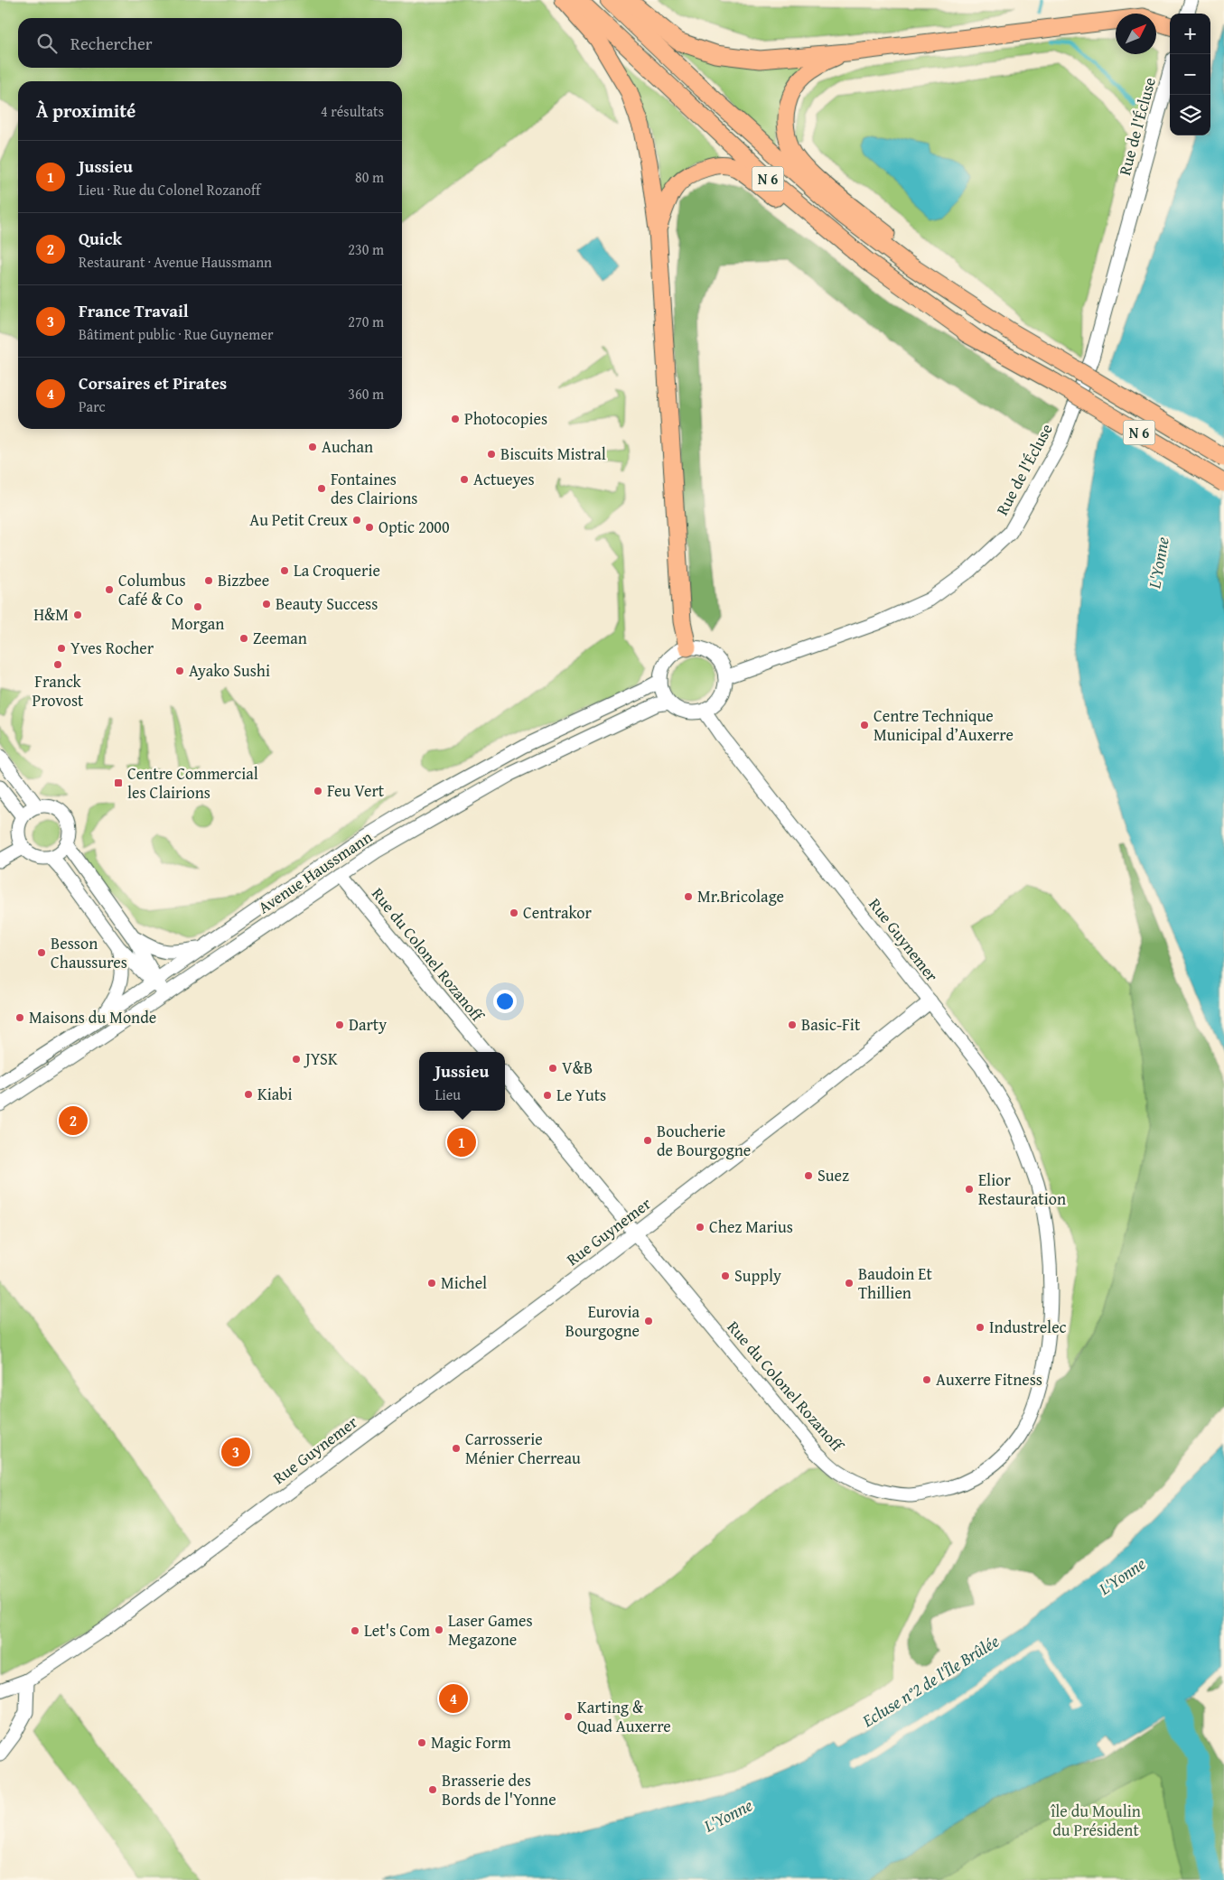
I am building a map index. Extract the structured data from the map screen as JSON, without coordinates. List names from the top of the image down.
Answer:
{
  "streets": {
    "main road": ["N 6"],
    "street": [
      "Rue de l'Écluse",
      "Avenue Haussmann",
      "Rue Guynemer",
      "Rue du Colonel Rozanoff"
    ]
  },
  "crossings": [
    ["Rue de l'Écluse", "Avenue Haussmann"],
    ["Rue de l'Écluse", "Rue Guynemer"],
    ["Avenue Haussmann", "Rue Guynemer"],
    ["Avenue Haussmann", "Rue du Colonel Rozanoff"],
    ["Rue Guynemer", "Rue du Colonel Rozanoff"]
  ],
  "water": ["L'Yonne", "Ecluse n°2 de l'Île Brûlée"],
  "parks": ["île du Moulin du Président"],
  "places": {
    "other": [
      "Photocopies",
      "Auchan",
      "Biscuits Mistral",
      "Actueyes",
      "Fontaines des Clairions",
      "Au Petit Creux",
      "Optic 2000",
      "La Croquerie",
      "Bizzbee",
      "Columbus Café & Co",
      "Beauty Success",
      "Morgan",
      "H&M",
      "Zeeman",
      "Yves Rocher",
      "Franck Provost",
      "Ayako Sushi",
      "Centre Technique Municipal d’Auxerre",
      "Feu Vert",
      "Mr.Bricolage",
      "Centrakor",
      "Besson Chaussures",
      "Maisons du Monde",
      "Darty",
      "Basic-Fit",
      "JYSK",
      "V&B",
      "Kiabi",
      "Le Yuts",
      "Boucherie de Bourgogne",
      "Suez",
      "Elior Restauration",
      "Chez Marius",
      "Supply",
      "Michel",
      "Baudoin Et Thillien",
      "Eurovia Bourgogne",
      "Industrelec",
      "Auxerre Fitness",
      "Carrosserie Ménier Cherreau",
      "Laser Games Megazone",
      "Let's Com",
      "Karting & Quad Auxerre",
      "Magic Form",
      "Brasserie des Bords de l'Yonne"
    ],
    "transit": ["Centre Commercial les Clairions"]
  },
  "north": "top right",
  "page": {
    "map_buttons": ["+", "−"],
    "search": "Rechercher",
    "heading": ["À proximité", "4 résultats"],
    "list": [
      {
        "mark": "1",
        "name": "Jussieu",
        "note": "Lieu · Rue du Colonel Rozanoff",
        "value": "80 m"
      },
      {
        "mark": "2",
        "name": "Quick",
        "note": "Restaurant · Avenue Haussmann",
        "value": "230 m"
      },
      {
        "mark": "3",
        "name": "France Travail",
        "note": "Bâtiment public · Rue Guynemer",
        "value": "270 m"
      },
      {
        "mark": "4",
        "name": "Corsaires et Pirates",
        "note": "Parc",
        "value": "360 m"
      }
    ],
    "popup": ["Jussieu", "Lieu"],
    "pins": [
      "2",
      "1",
      "3",
      "4"
    ]
  }
}
